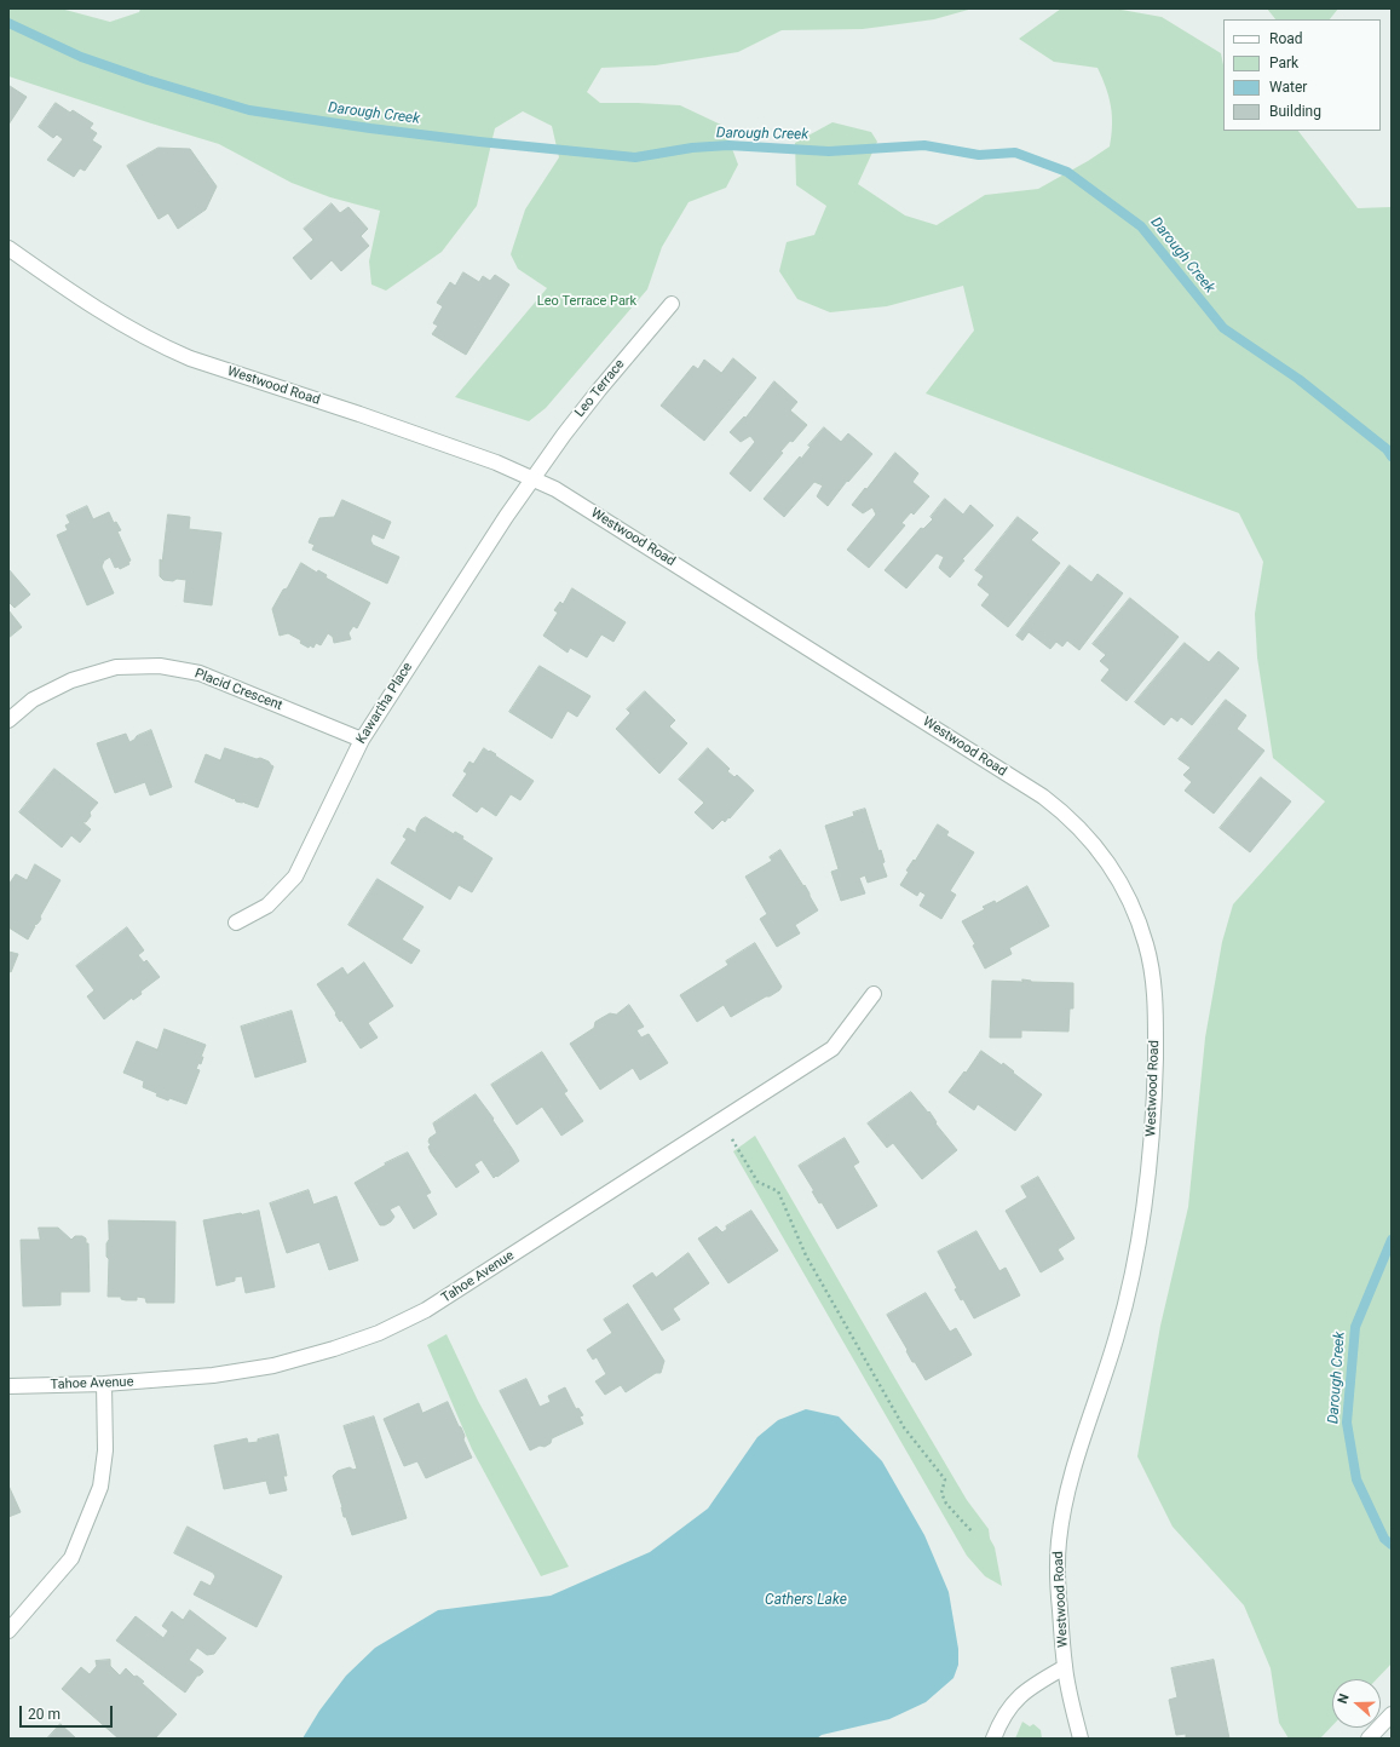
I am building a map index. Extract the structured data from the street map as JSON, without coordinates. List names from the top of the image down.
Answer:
{
  "streets": {
    "street": [
      "Westwood Road",
      "Leo Terrace",
      "Placid Crescent",
      "Kawartha Place",
      "Tahoe Avenue"
    ]
  },
  "crossings": [
    ["Westwood Road", "Leo Terrace"],
    ["Westwood Road", "Kawartha Place"],
    ["Leo Terrace", "Kawartha Place"],
    ["Placid Crescent", "Kawartha Place"]
  ],
  "water": ["Darough Creek", "Cathers Lake"],
  "parks": ["Leo Terrace Park"],
  "legend": [
    "Road",
    "Park",
    "Water",
    "Building"
  ],
  "scale_bar": "20 m",
  "north": "left"
}
